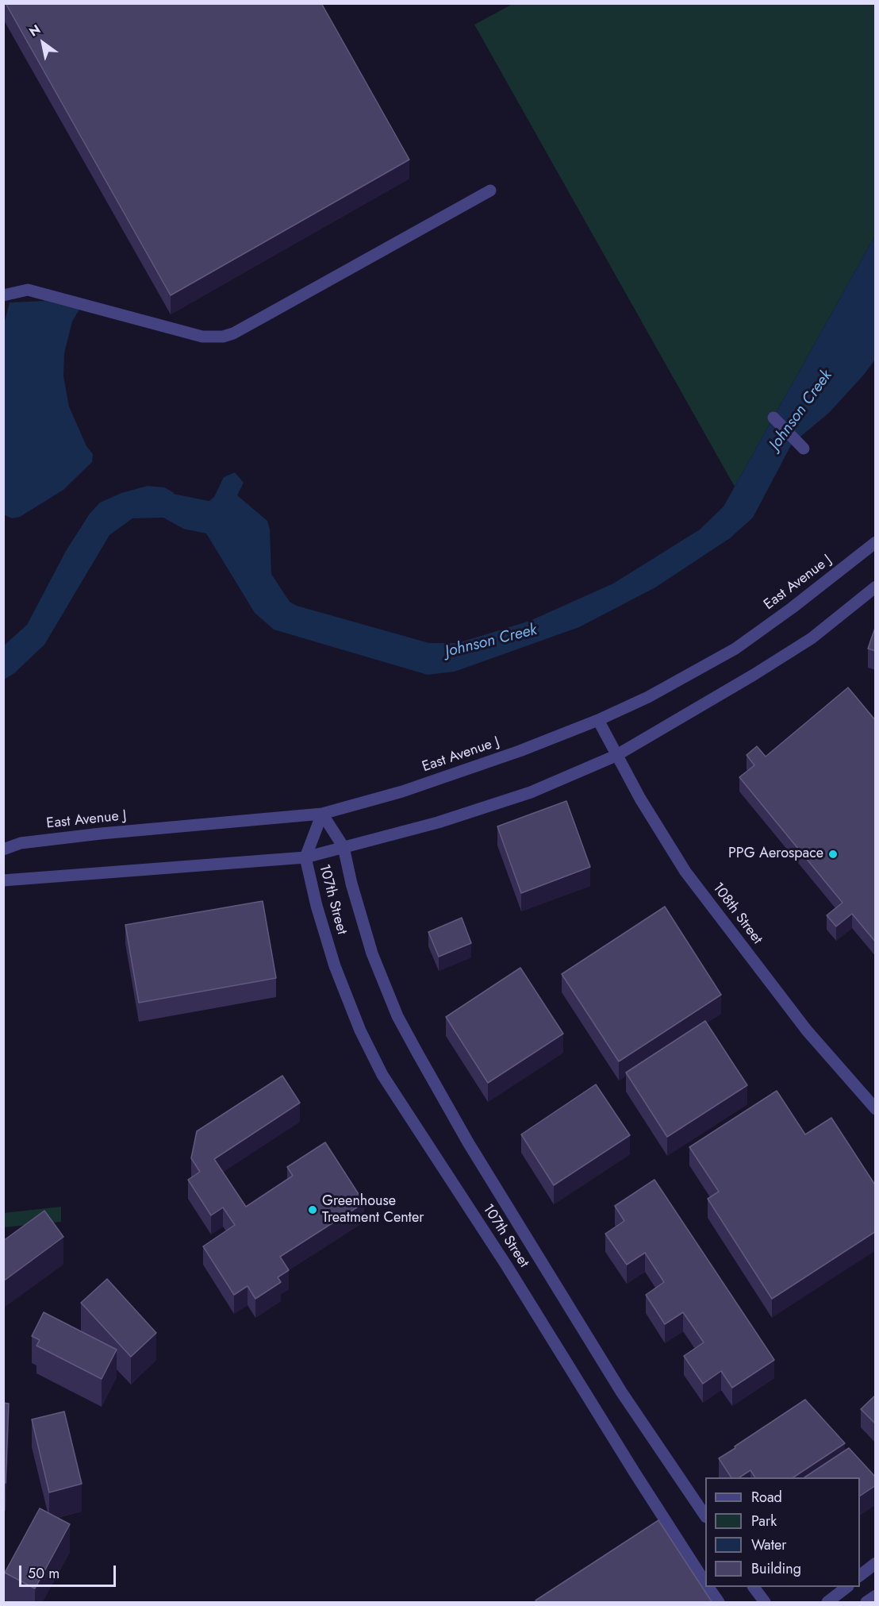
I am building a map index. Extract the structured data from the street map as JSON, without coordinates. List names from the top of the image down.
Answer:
{
  "streets": {
    "street": ["East Avenue J", "107th Street", "108th Street"]
  },
  "crossings": [
    ["East Avenue J", "107th Street"],
    ["East Avenue J", "108th Street"]
  ],
  "water": ["Johnson Creek"],
  "places": ["PPG Aerospace", "Greenhouse Treatment Center"],
  "legend": [
    "Road",
    "Park",
    "Water",
    "Building"
  ],
  "scale_bar": "50 m",
  "north": "top left"
}
